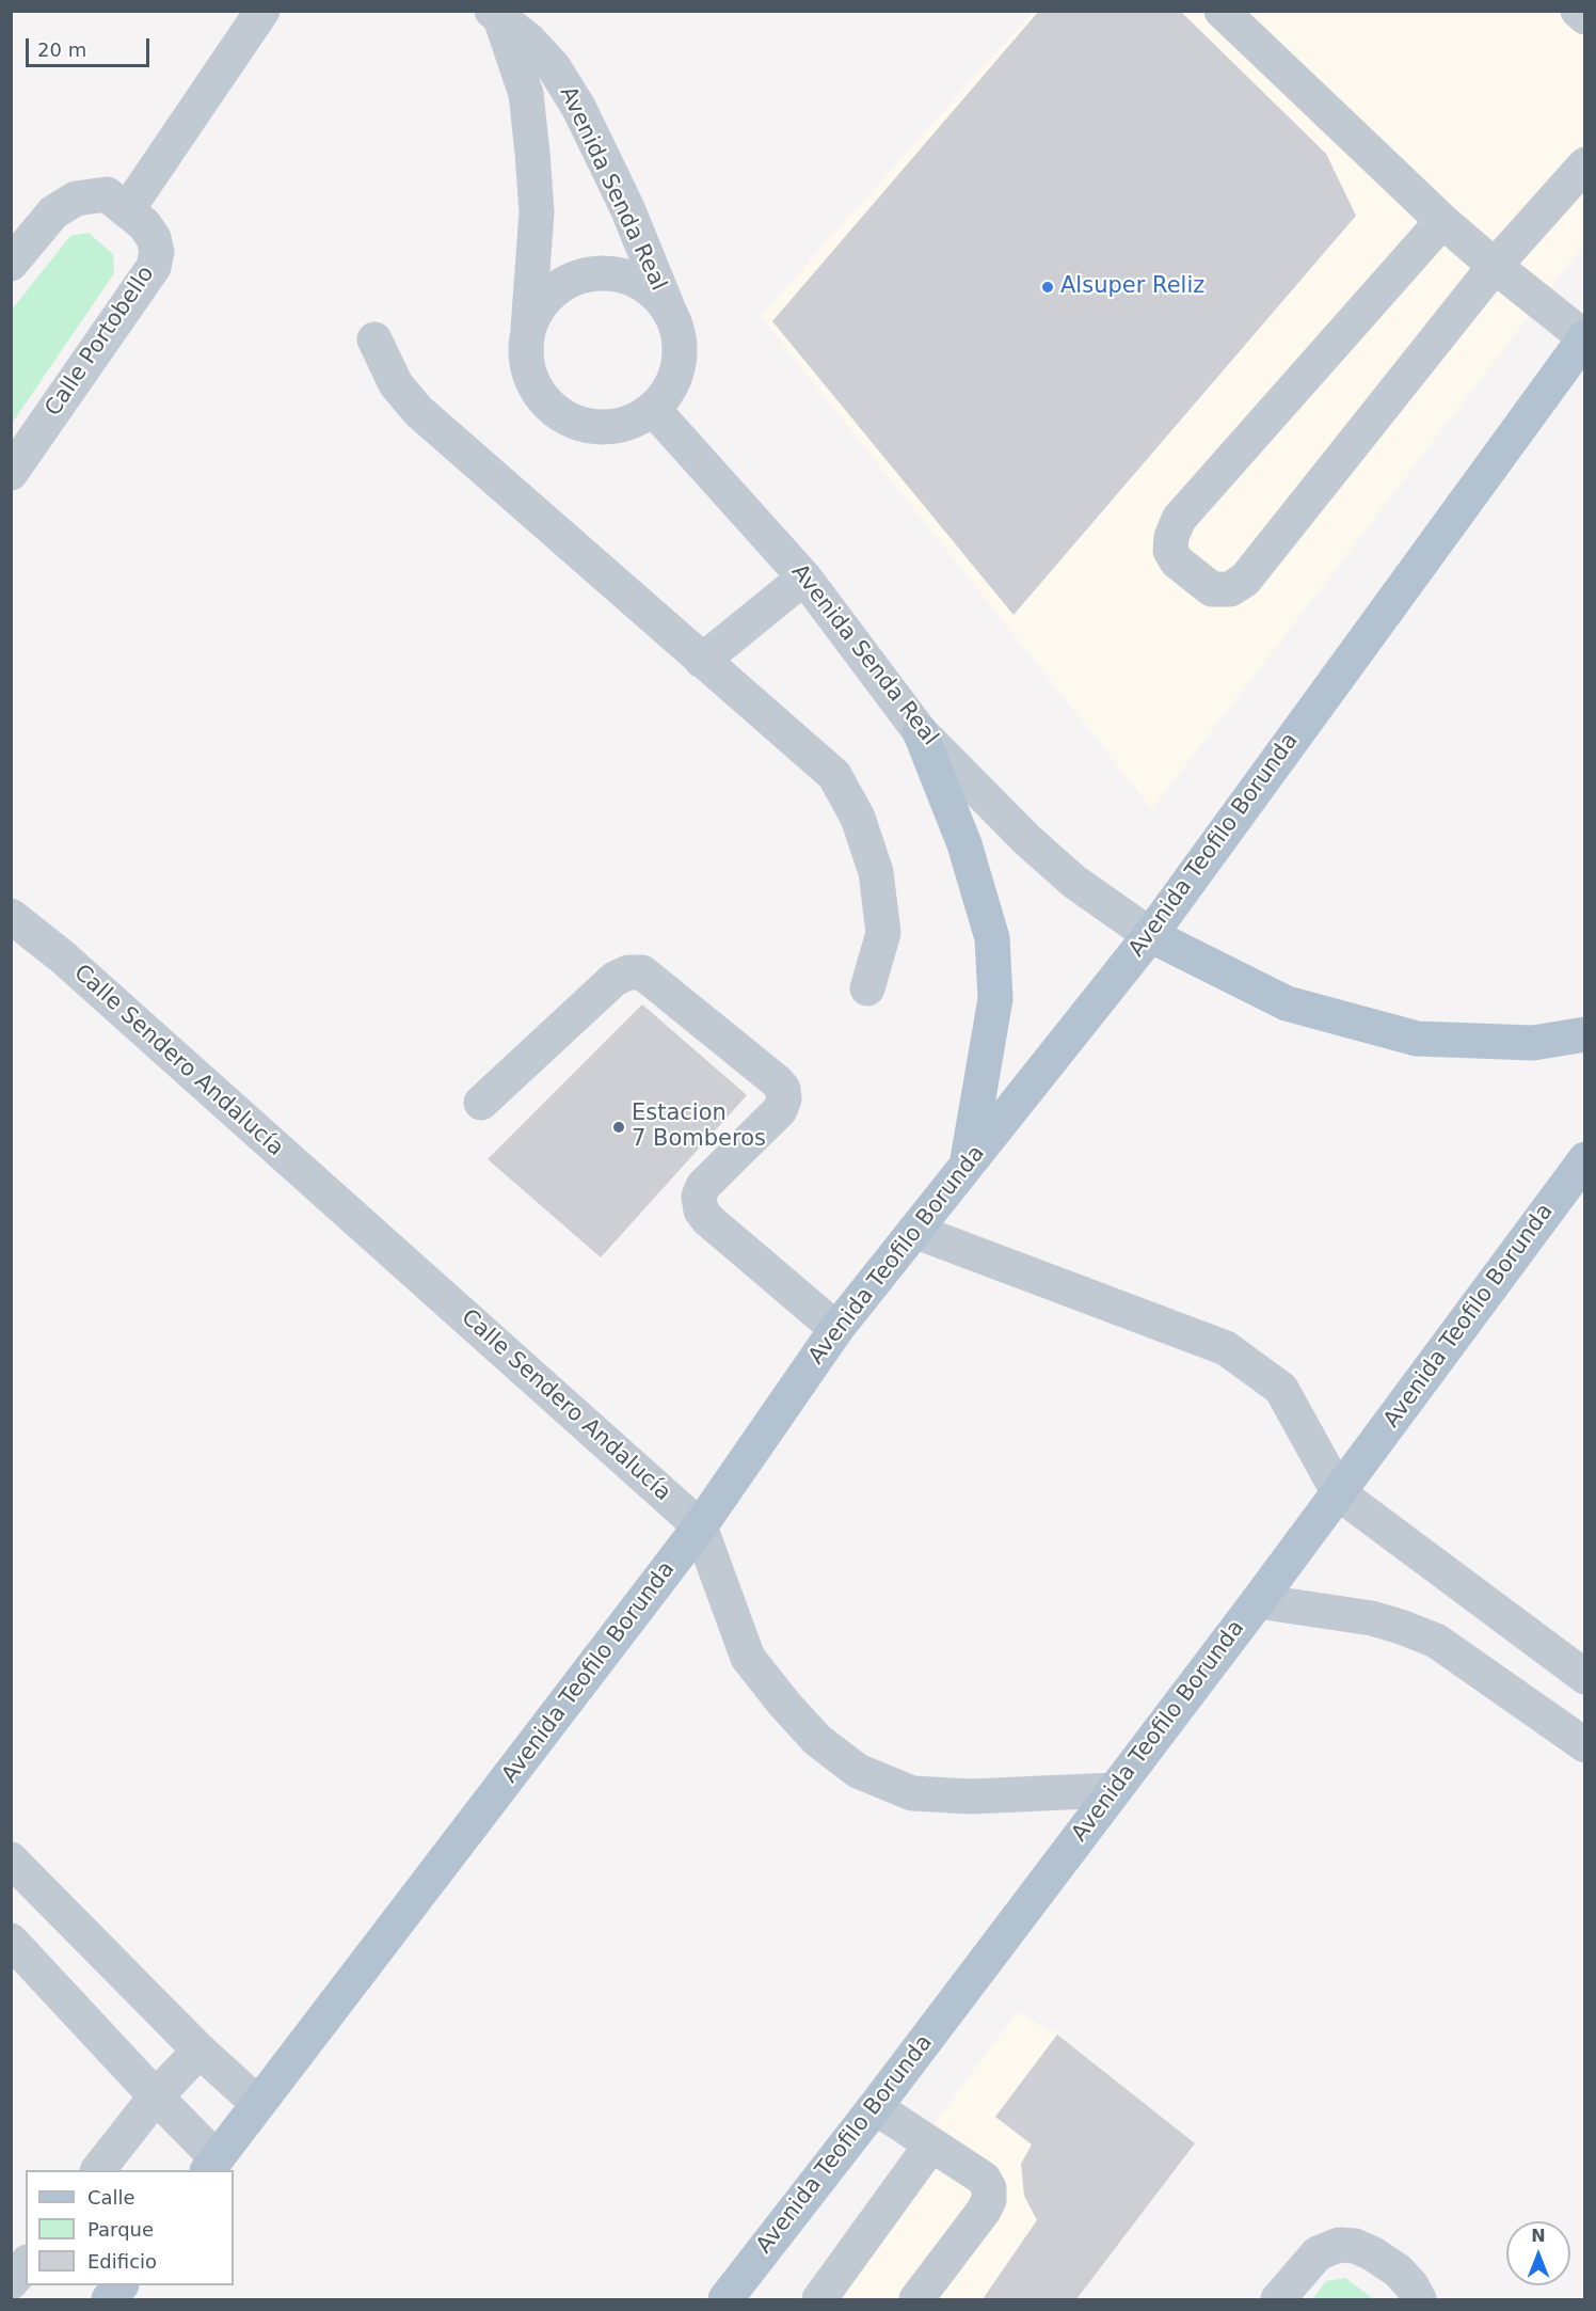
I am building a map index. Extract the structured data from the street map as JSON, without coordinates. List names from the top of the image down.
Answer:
{
  "streets": {
    "main road": ["Avenida Teofilo Borunda"],
    "street": ["Avenida Senda Real", "Calle Portobello", "Calle Sendero Andalucía"]
  },
  "crossings": [
    ["Avenida Senda Real", "Avenida Teofilo Borunda"],
    ["Avenida Teofilo Borunda", "Calle Sendero Andalucía"]
  ],
  "places": ["Alsuper Reliz", "Estacion 7 Bomberos"],
  "legend": ["Calle", "Parque", "Edificio"],
  "scale_bar": "20 m",
  "north": "top"
}
